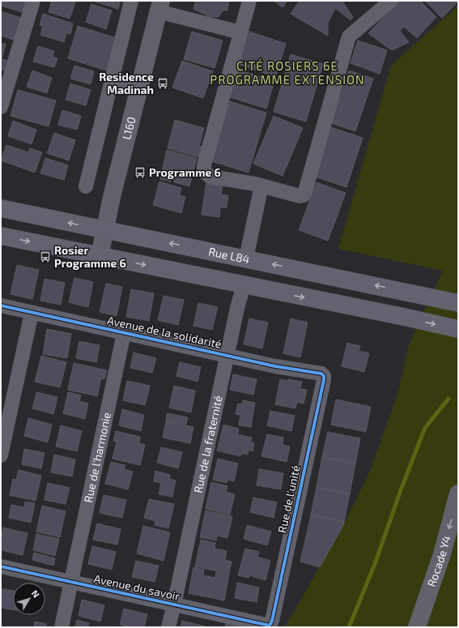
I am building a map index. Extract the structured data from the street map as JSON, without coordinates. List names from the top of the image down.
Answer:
{
  "streets": {
    "highway": ["Rocade Y4"],
    "main road": ["Rue L84"],
    "street": [
      "L160",
      "Avenue de la solidarité",
      "Rue de la fraternité",
      "Rue de l'harmonie",
      "Rue de l'unité",
      "Avenue du savoir"
    ]
  },
  "crossings": [
    ["L160", "Rue L84"],
    ["Avenue de la solidarité", "Rue de la fraternité"],
    ["Avenue de la solidarité", "Rue de l'harmonie"],
    ["Avenue de la solidarité", "Rue de l'unité"],
    ["Rue de la fraternité", "Avenue du savoir"],
    ["Rue de l'harmonie", "Avenue du savoir"],
    ["Rue de l'unité", "Avenue du savoir"]
  ],
  "one_way": ["Rocade Y4"],
  "districts": ["CITÉ ROSIERS 6E PROGRAMME EXTENSION"],
  "places": {
    "bus stop": ["Residence Madinah", "Programme 6", "Rosier Programme 6"]
  },
  "north": "top right"
}
